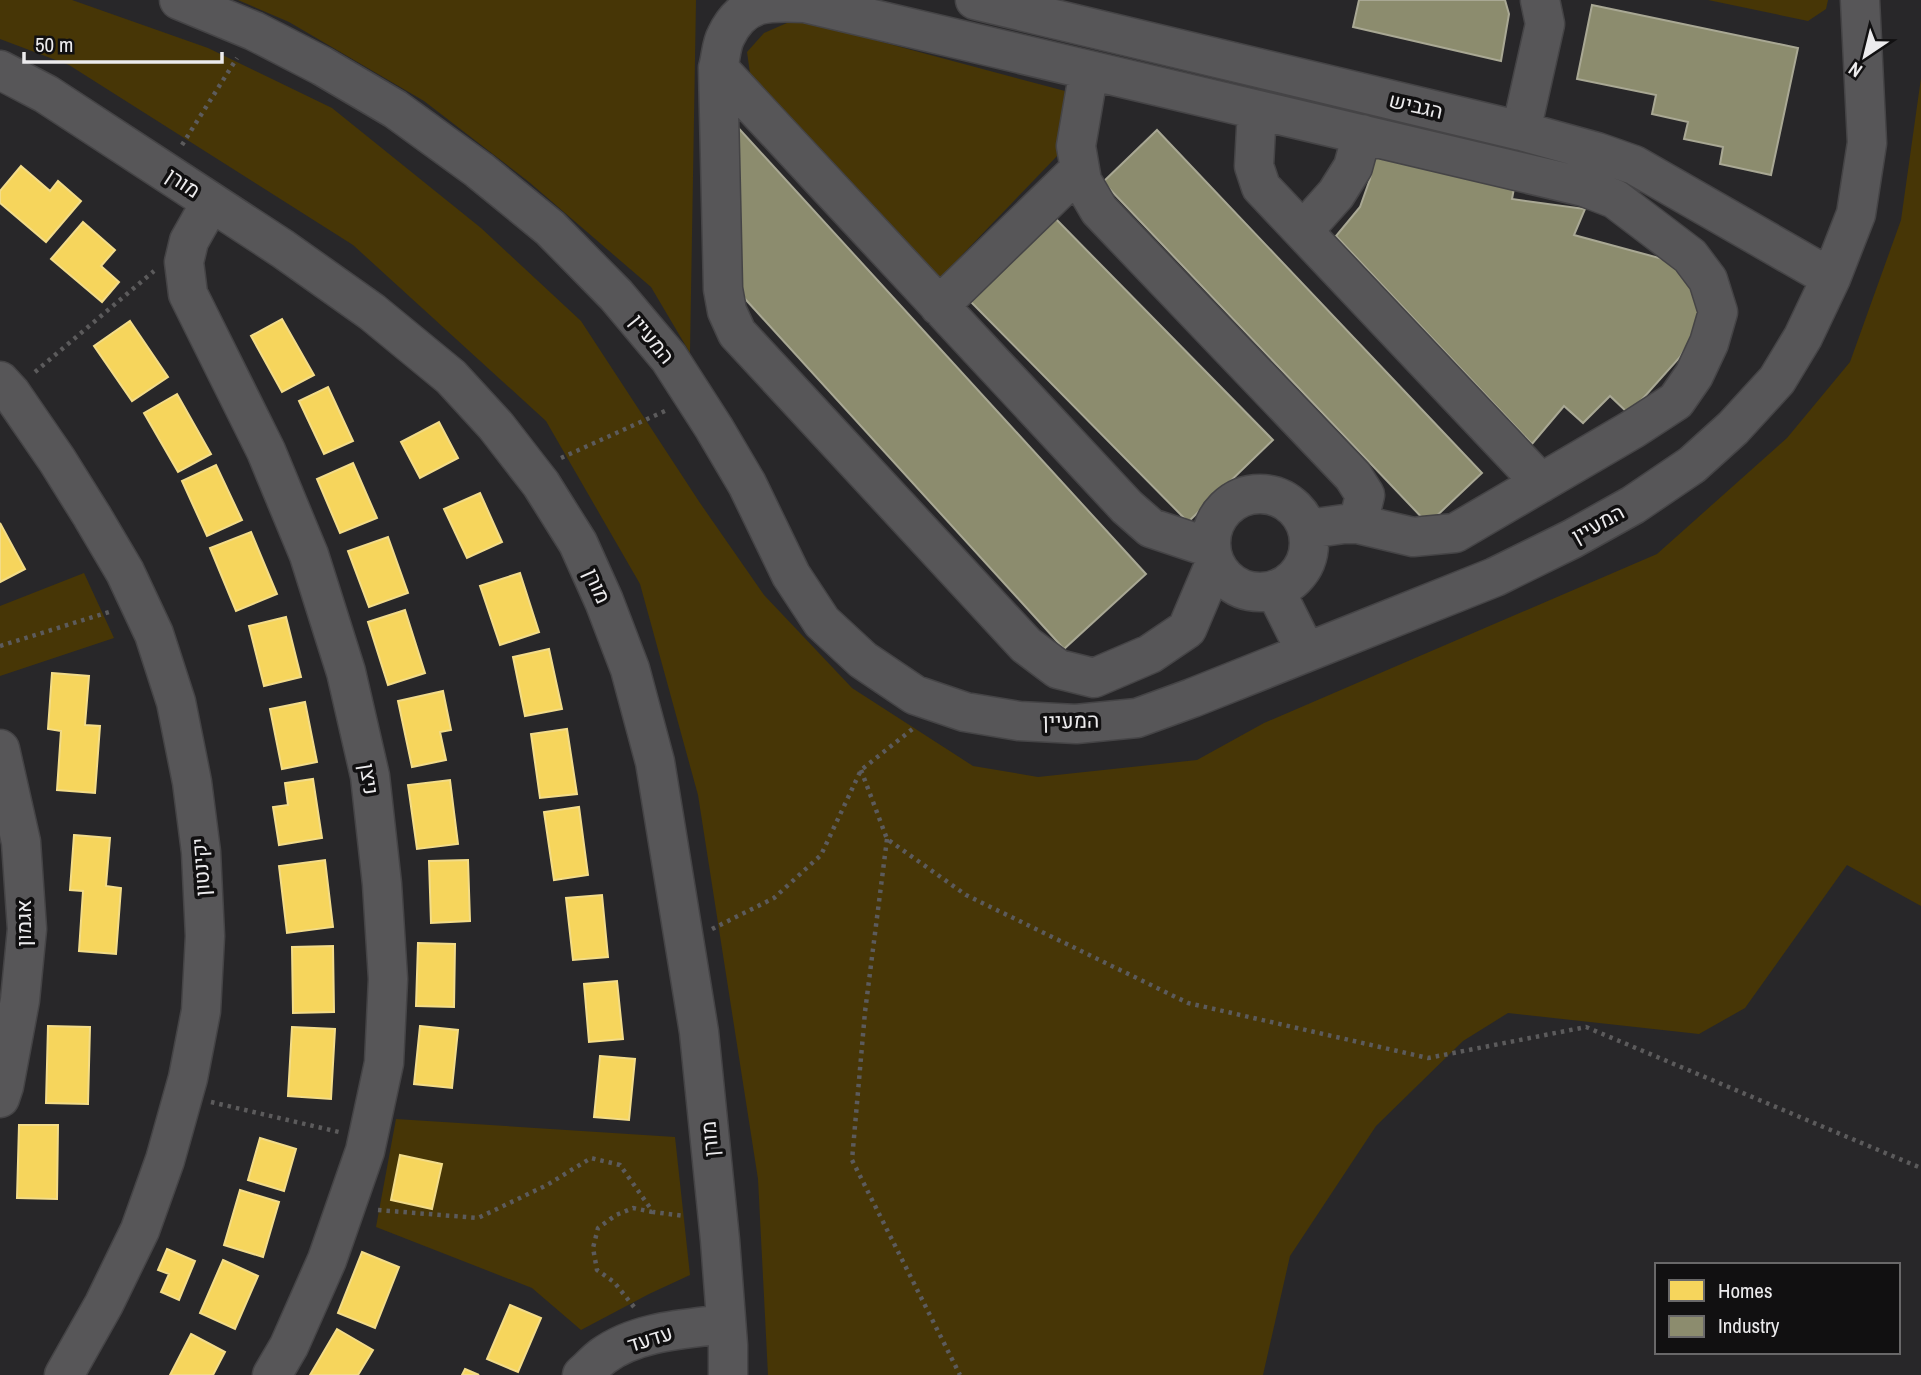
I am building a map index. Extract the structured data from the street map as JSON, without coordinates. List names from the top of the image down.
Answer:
{
  "streets": {
    "street": [
      "הגביש",
      "מורן",
      "המעיין",
      "ניצן",
      "יקינטון",
      "אגמון",
      "עדעד"
    ]
  },
  "crossings": [
    ["הגביש", "המעיין"],
    ["מורן", "ניצן"],
    ["מורן", "עדעד"]
  ],
  "legend": ["Homes", "Industry"],
  "scale_bar": "50 m",
  "north": "bottom left"
}
